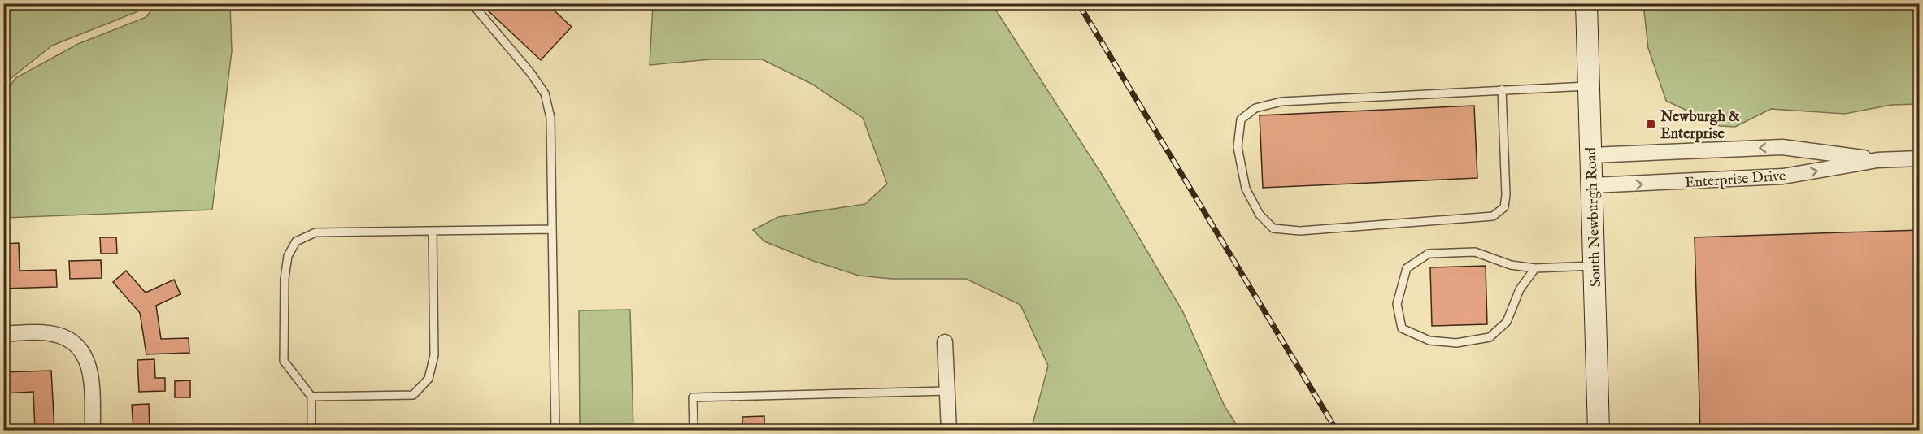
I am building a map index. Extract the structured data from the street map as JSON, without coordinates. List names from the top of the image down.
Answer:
{
  "streets": {
    "main road": ["South Newburgh Road"],
    "street": ["Enterprise Drive"]
  },
  "crossings": [
    ["Enterprise Drive", "South Newburgh Road"]
  ],
  "places": {
    "transit": ["Newburgh & Enterprise"]
  }
}
